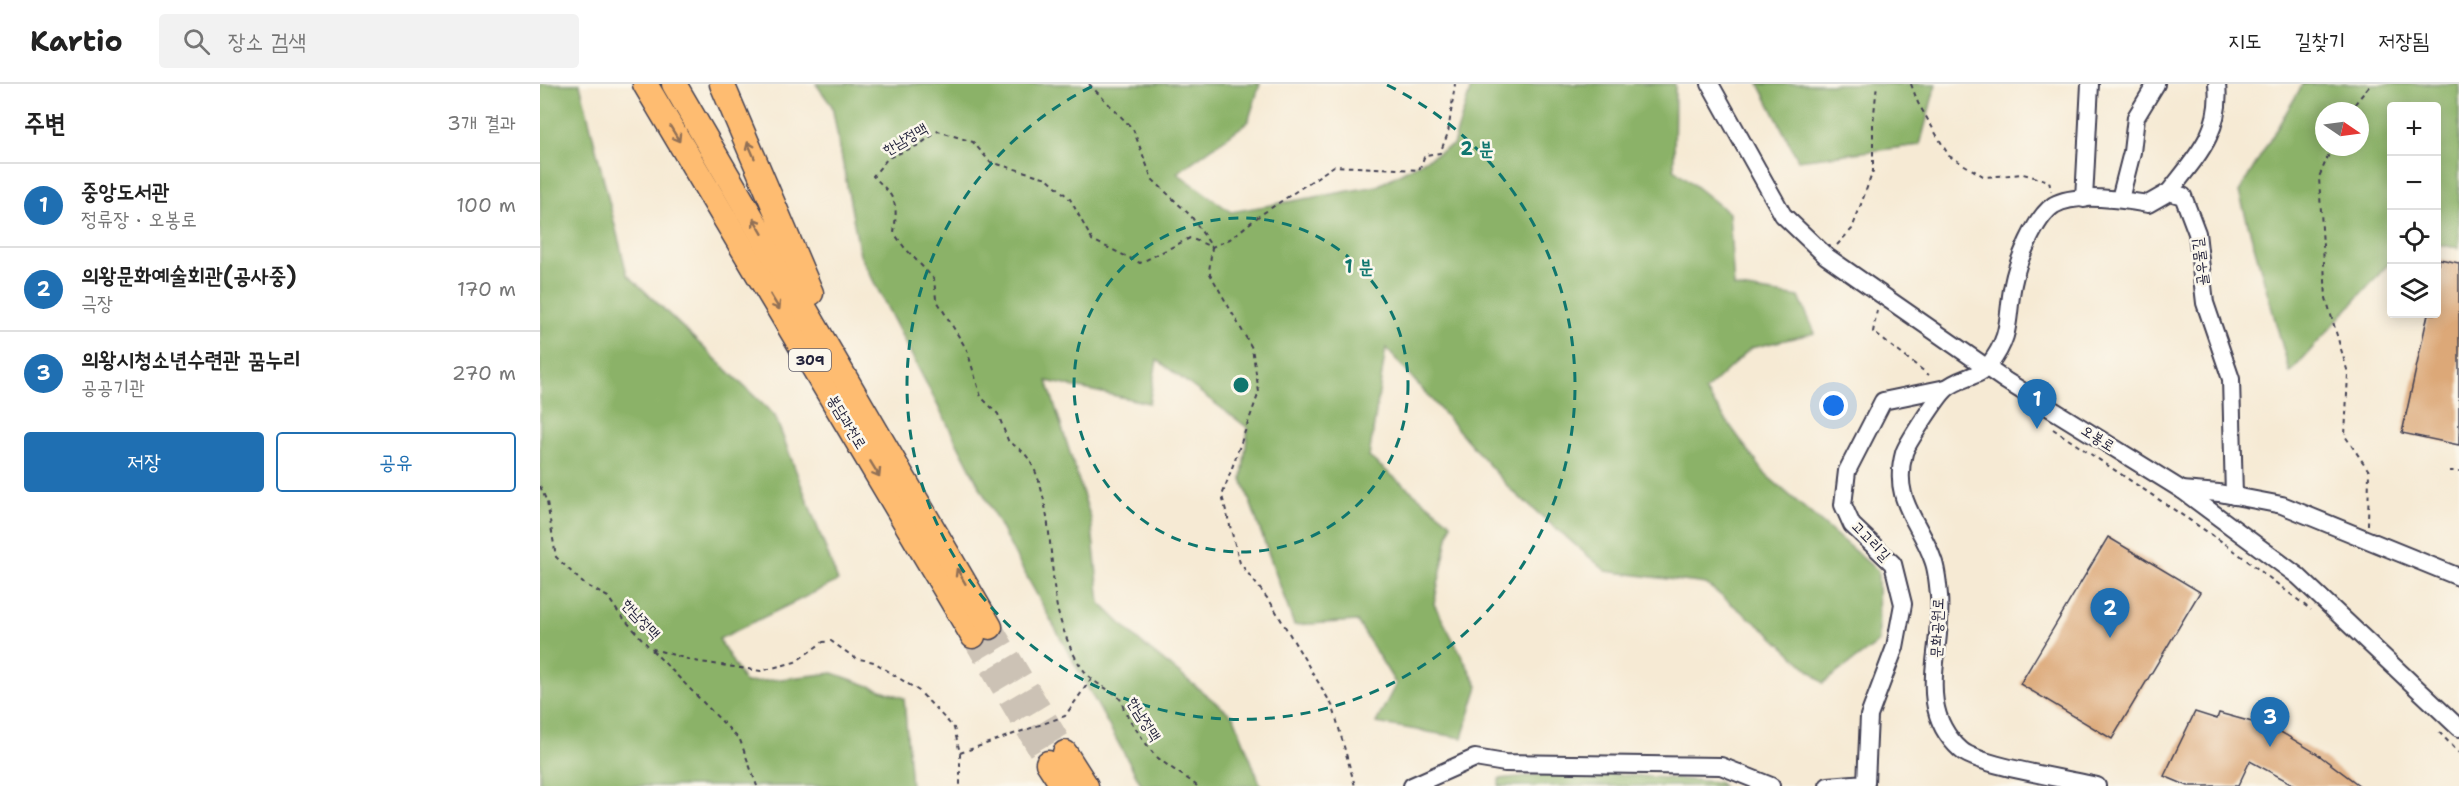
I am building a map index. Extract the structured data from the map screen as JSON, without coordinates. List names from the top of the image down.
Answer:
{
  "streets": {
    "highway": ["309", "봉담과천로"],
    "street": [
      "골우물길",
      "오봉로",
      "고고리길",
      "문화공원로"
    ],
    "path": ["한남정맥"]
  },
  "crossings": [
    ["고고리길", "문화공원로"]
  ],
  "north": "right",
  "page": {
    "header": "Kartio",
    "search": "장소 검색",
    "nav": ["지도", "길찾기", "저장됨"],
    "heading": ["주변", "3개 결과"],
    "map_buttons": ["+", "−"],
    "list": [
      {
        "mark": "1",
        "name": "중앙도서관",
        "note": "정류장 · 오봉로",
        "value": "100 m"
      },
      {
        "mark": "2",
        "name": "의왕문화예술회관(공사중)",
        "note": "극장",
        "value": "170 m"
      },
      {
        "mark": "3",
        "name": "의왕시청소년수련관 꿈누리",
        "note": "공공기관",
        "value": "270 m"
      }
    ],
    "pins": ["1", "2", "3"],
    "buttons": ["저장", "공유"]
  },
  "rings": ["2 분", "1 분"]
}
